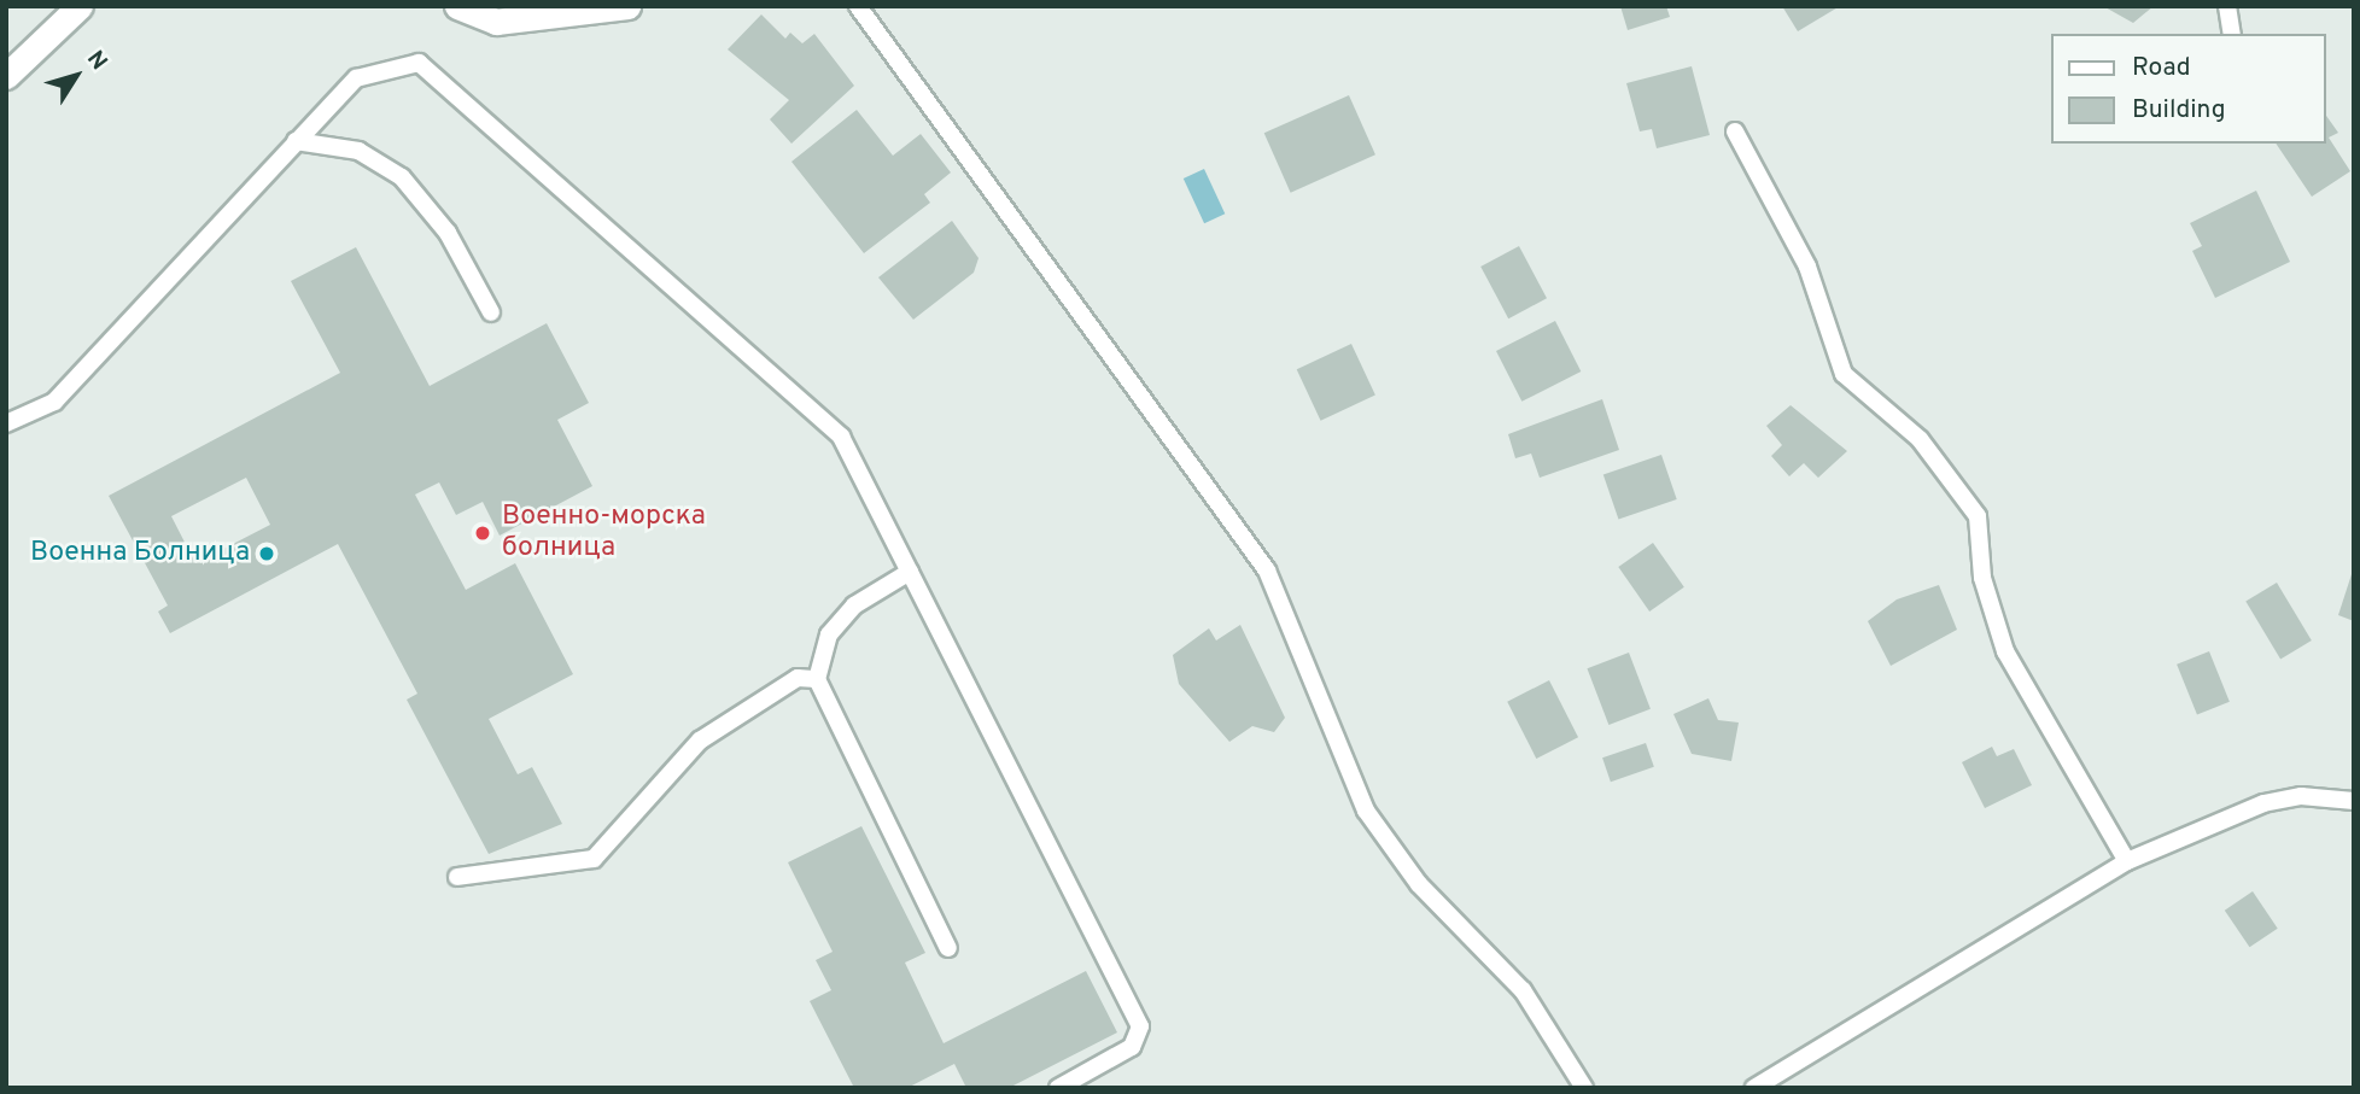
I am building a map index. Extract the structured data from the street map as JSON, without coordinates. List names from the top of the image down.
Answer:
{
  "places": ["Военно-морска болница", "Военна Болница"],
  "legend": ["Road", "Building"],
  "north": "top right"
}
